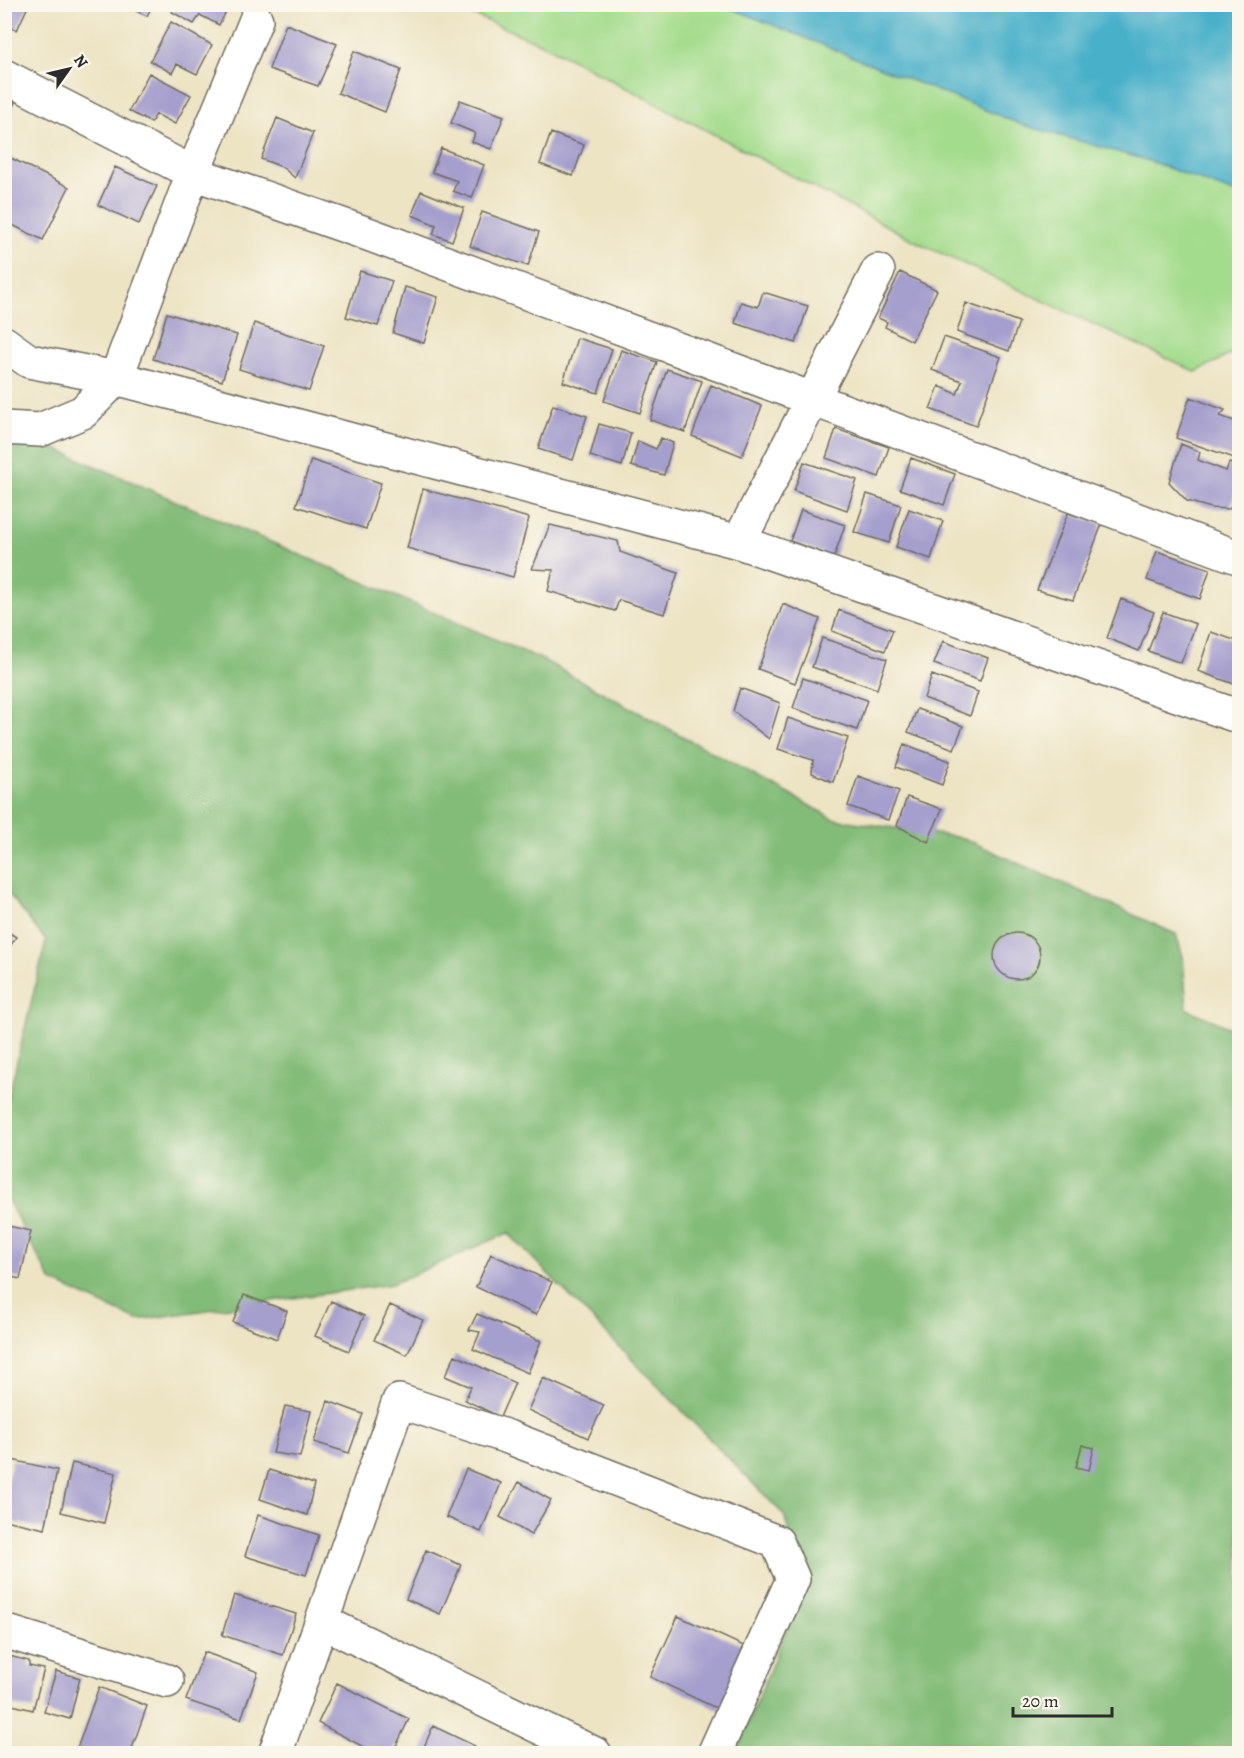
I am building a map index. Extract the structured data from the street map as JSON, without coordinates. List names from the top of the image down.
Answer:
{
  "scale_bar": "20 m",
  "north": "top right"
}
